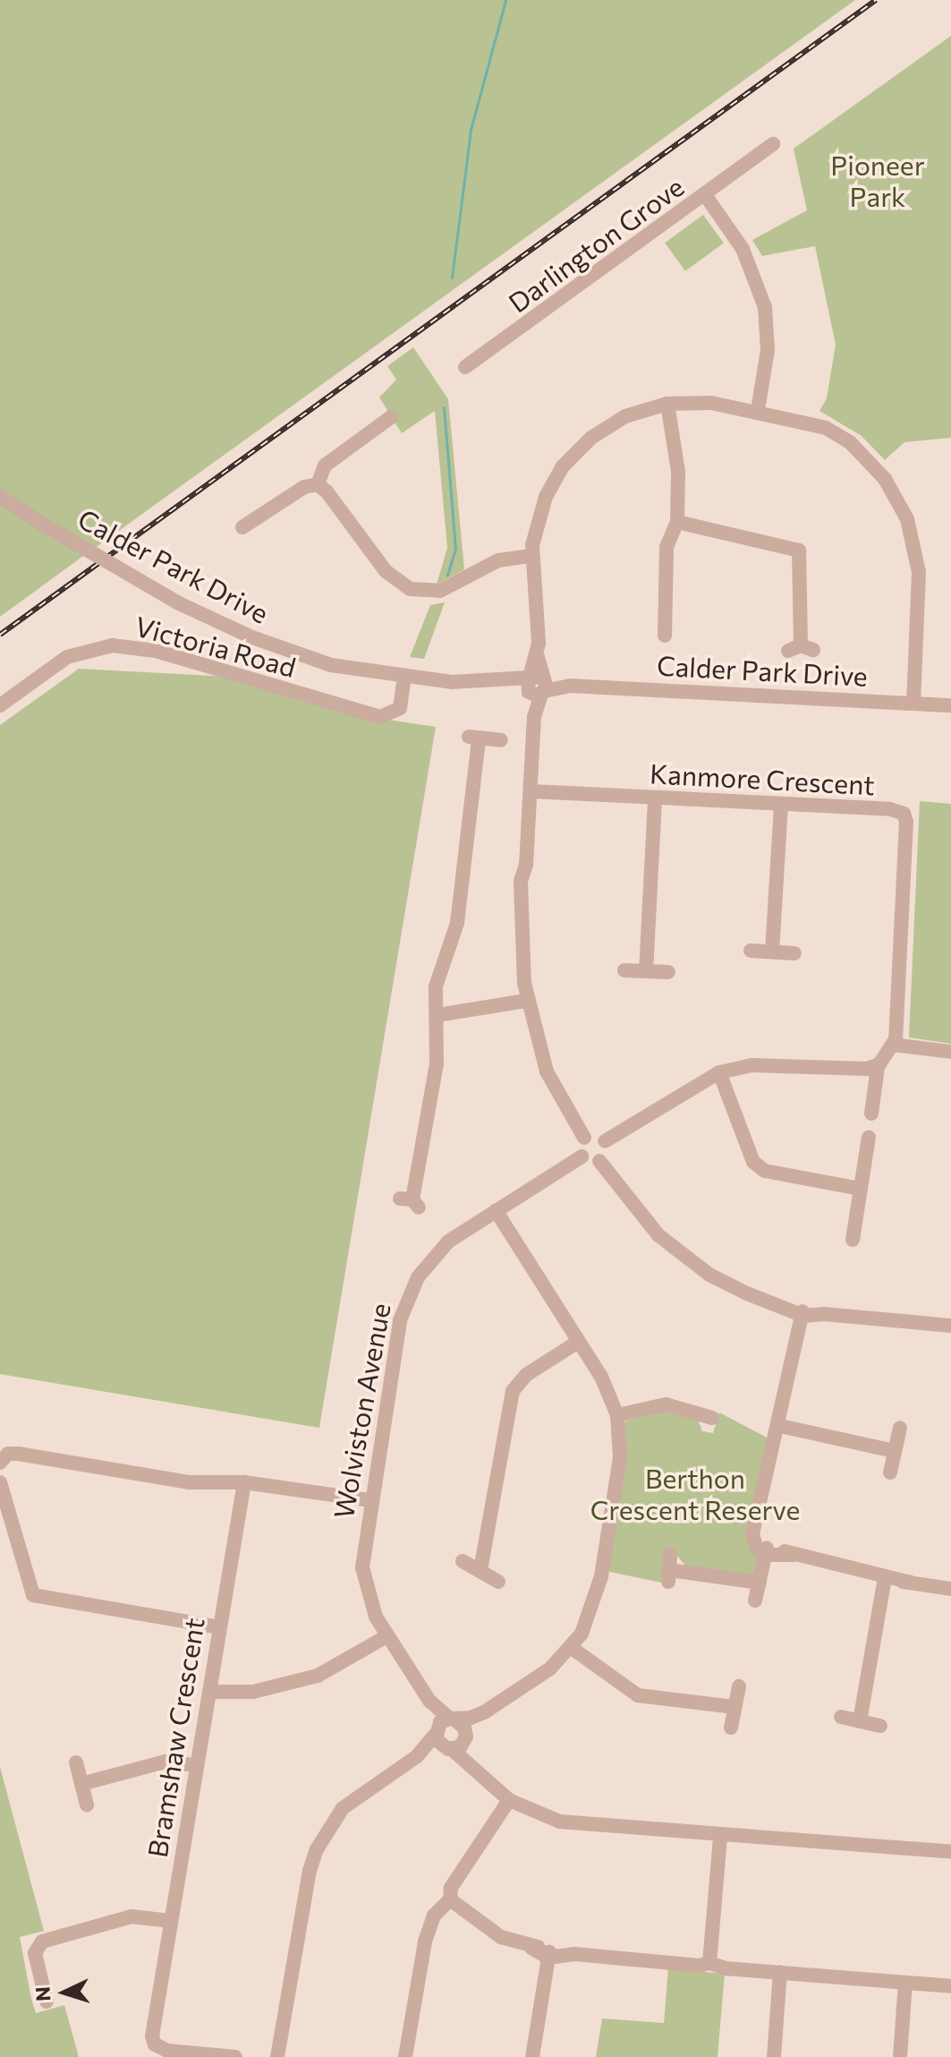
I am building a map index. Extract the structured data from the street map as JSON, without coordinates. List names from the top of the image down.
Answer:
{
  "streets": {
    "street": [
      "Darlington Grove",
      "Calder Park Drive",
      "Victoria Road",
      "Kanmore Crescent",
      "Wolviston Avenue",
      "Bramshaw Crescent"
    ]
  },
  "crossings": [
    ["Calder Park Drive", "Victoria Road"]
  ],
  "parks": ["Pioneer Park", "Berthon Crescent Reserve"],
  "north": "left"
}
